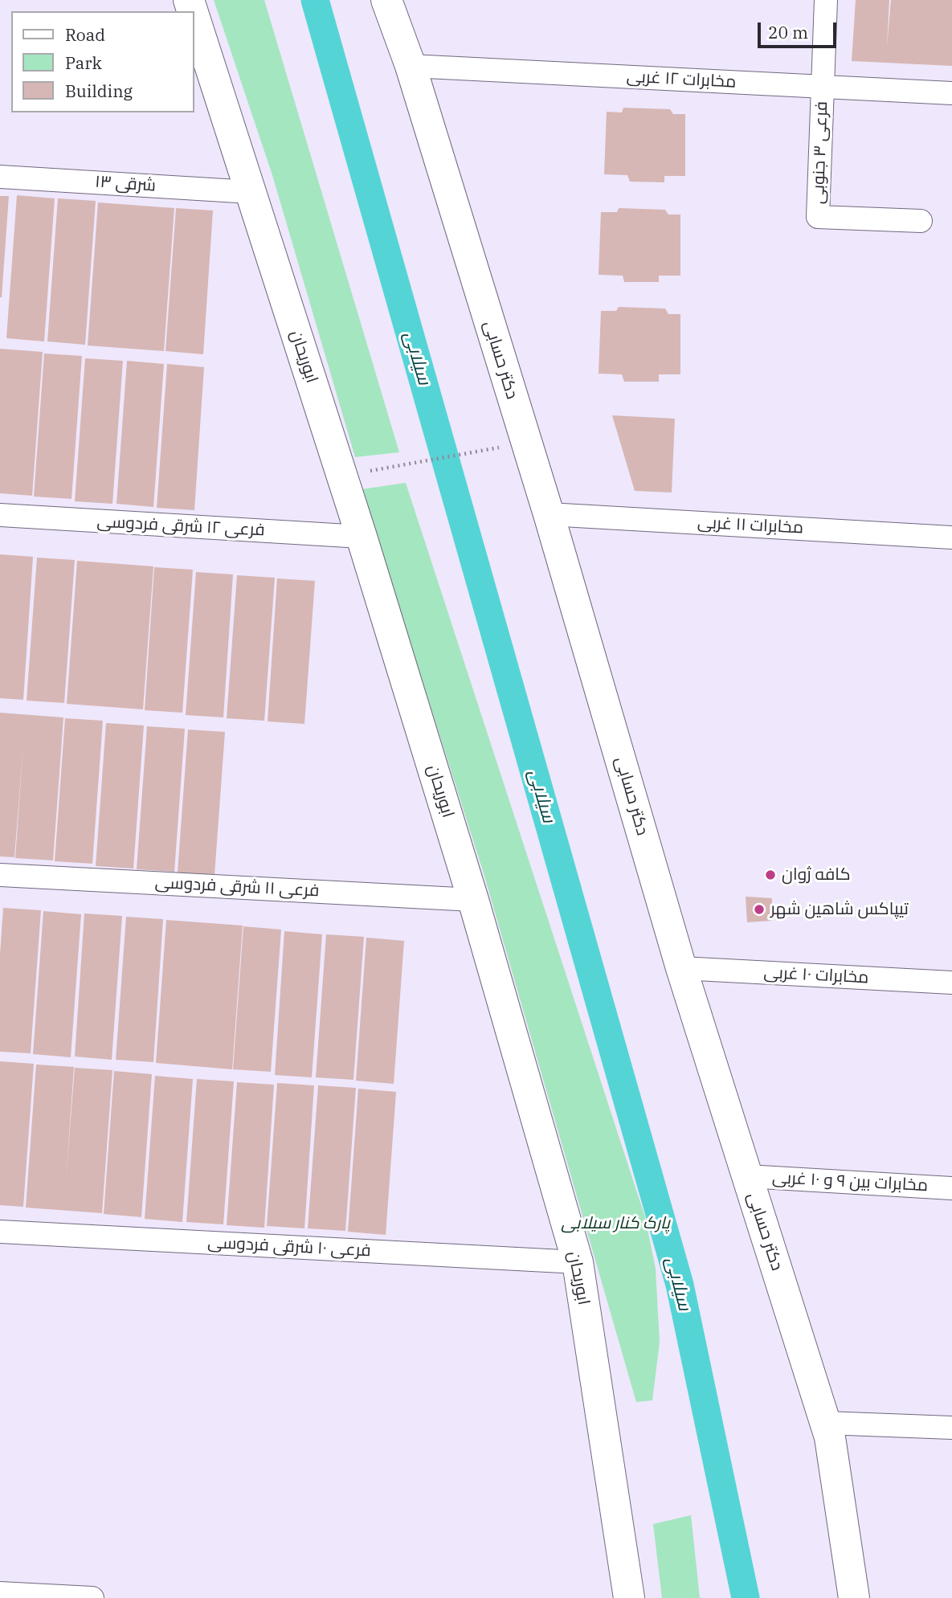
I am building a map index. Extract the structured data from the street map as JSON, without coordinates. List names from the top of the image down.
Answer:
{
  "streets": {
    "main road": ["ابوریحان", "دکتر حسابی"],
    "street": [
      "مخابرات ۱۲ غربی",
      "فرعی ۳ جنوبی",
      "۱۳ شرقی",
      "مخابرات ۱۱ غربی",
      "فرعی ۱۲ شرقی فردوسی",
      "فرعی ۱۱ شرقی فردوسی",
      "مخابرات ۱۰ غربی",
      "مخابرات بین ۹ و ۱۰ غربی",
      "فرعی ۱۰ شرقی فردوسی"
    ]
  },
  "crossings": [
    ["مخابرات ۱۲ غربی", "فرعی ۳ جنوبی"],
    ["مخابرات ۱۲ غربی", "دکتر حسابی"],
    ["۱۳ شرقی", "ابوریحان"],
    ["ابوریحان", "فرعی ۱۲ شرقی فردوسی"],
    ["ابوریحان", "فرعی ۱۱ شرقی فردوسی"],
    ["ابوریحان", "فرعی ۱۰ شرقی فردوسی"],
    ["دکتر حسابی", "مخابرات ۱۱ غربی"],
    ["دکتر حسابی", "مخابرات ۱۰ غربی"],
    ["دکتر حسابی", "مخابرات بین ۹ و ۱۰ غربی"]
  ],
  "water": ["سیلابی"],
  "parks": ["پارک کنار سیلابی"],
  "places": ["کافه ژوان", "تیپاکس شاهین شهر"],
  "legend": ["Road", "Park", "Building"],
  "scale_bar": "20 m"
}
